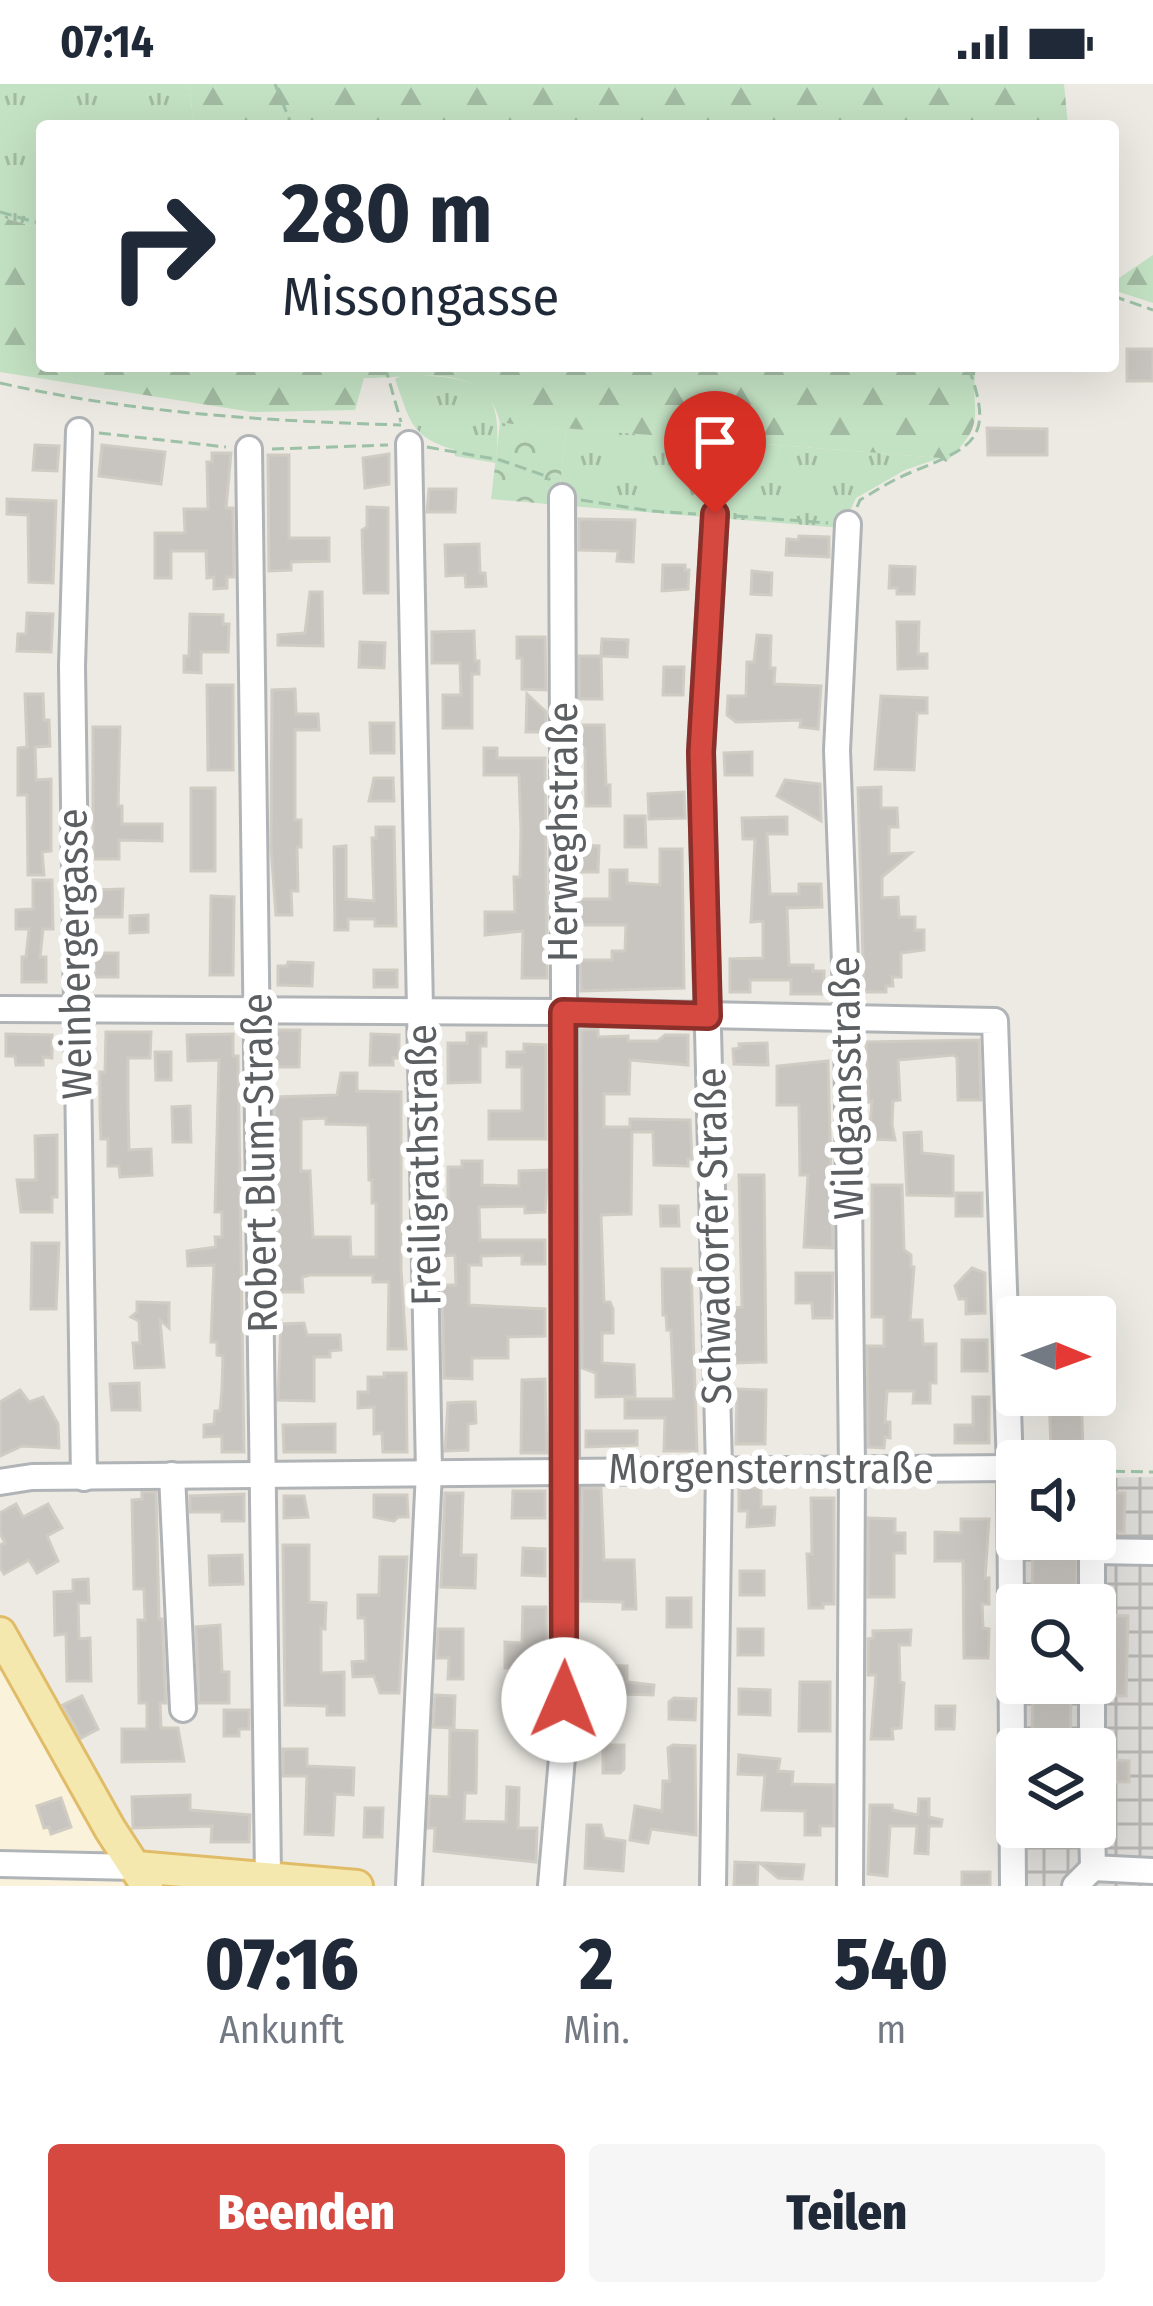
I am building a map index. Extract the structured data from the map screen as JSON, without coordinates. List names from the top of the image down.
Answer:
{
  "streets": {
    "street": [
      "Herweghstraße",
      "Weinbergergasse",
      "Wildgansstraße",
      "Robert Blum-Straße",
      "Freiligrathstraße",
      "Schwadorfer Straße",
      "Morgensternstraße"
    ]
  },
  "crossings": [
    ["Herweghstraße", "Morgensternstraße"],
    ["Weinbergergasse", "Morgensternstraße"],
    ["Wildgansstraße", "Morgensternstraße"],
    ["Robert Blum-Straße", "Morgensternstraße"],
    ["Freiligrathstraße", "Morgensternstraße"],
    ["Schwadorfer Straße", "Morgensternstraße"]
  ],
  "north": "right",
  "page": {
    "status": "07:14",
    "turn": ["280 m", "Missongasse"],
    "eta": [
      "07:16",
      "Ankunft",
      "2",
      "Min.",
      "540",
      "m"
    ],
    "buttons": ["Beenden", "Teilen"]
  }
}
